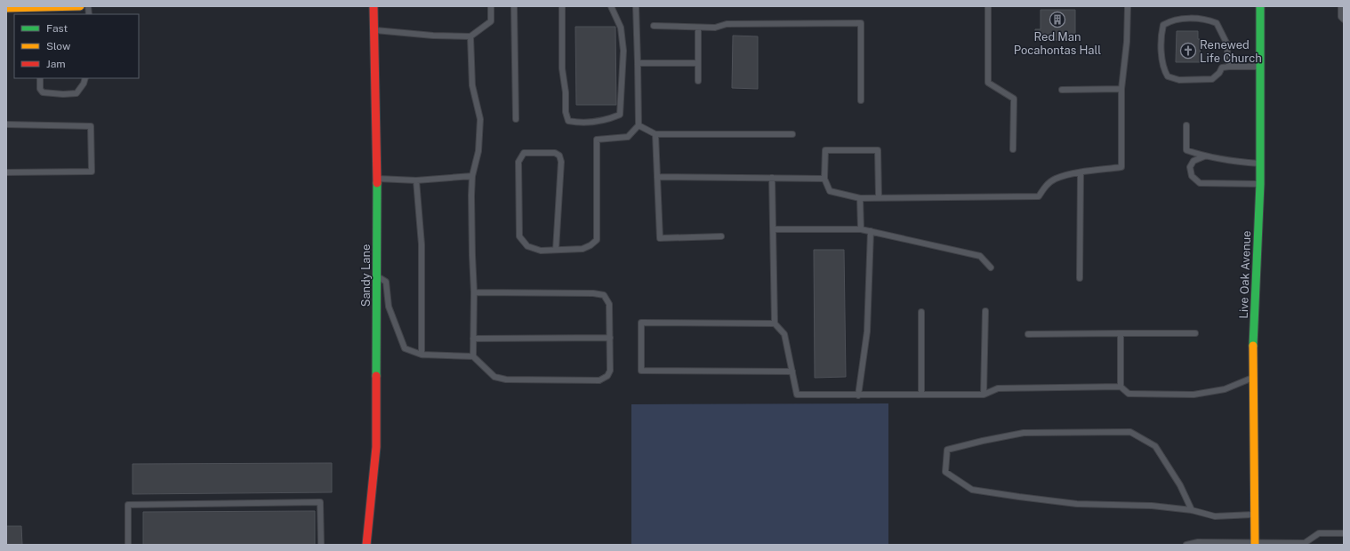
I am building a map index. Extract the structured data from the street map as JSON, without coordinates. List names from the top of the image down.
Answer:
{
  "streets": {
    "street": ["Live Oak Avenue", "Sandy Lane"]
  },
  "places": {
    "building": ["Red Man Pocahontas Hall"],
    "church": ["Renewed Life Church"]
  },
  "legend": ["Fast", "Slow", "Jam"]
}
